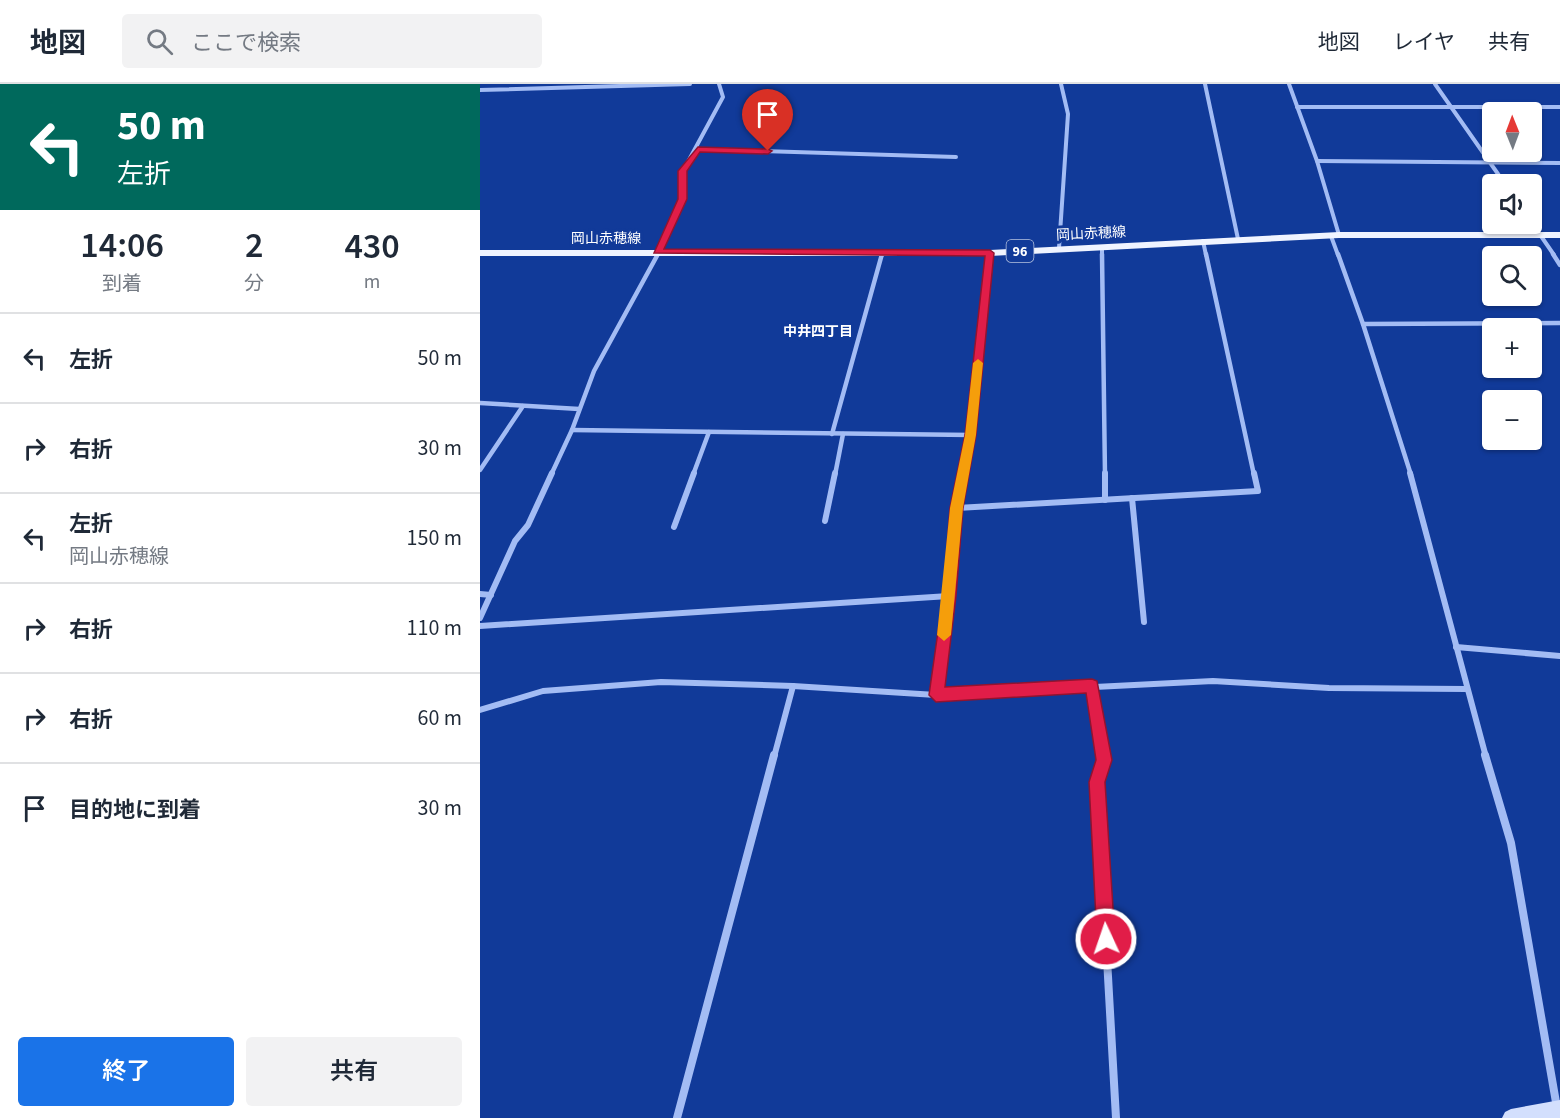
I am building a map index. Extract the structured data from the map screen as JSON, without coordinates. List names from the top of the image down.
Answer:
{
  "streets": {
    "main road": ["岡山赤穂線", "96"]
  },
  "districts": ["中井四丁目"],
  "north": "top",
  "page": {
    "header": "地図",
    "search": "ここで検索",
    "nav": ["地図", "レイヤ", "共有"],
    "turn": ["50 m", "左折"],
    "map_buttons": ["+", "−"],
    "eta": [
      "14:06",
      "到着",
      "2",
      "分",
      "430",
      "m"
    ],
    "list": [
      {
        "name": "左折",
        "value": "50 m"
      },
      {
        "name": "右折",
        "value": "30 m"
      },
      {
        "name": "左折",
        "note": "岡山赤穂線",
        "value": "150 m"
      },
      {
        "name": "右折",
        "value": "110 m"
      },
      {
        "name": "右折",
        "value": "60 m"
      },
      {
        "name": "目的地に到着",
        "value": "30 m"
      }
    ],
    "buttons": ["終了", "共有"]
  }
}
